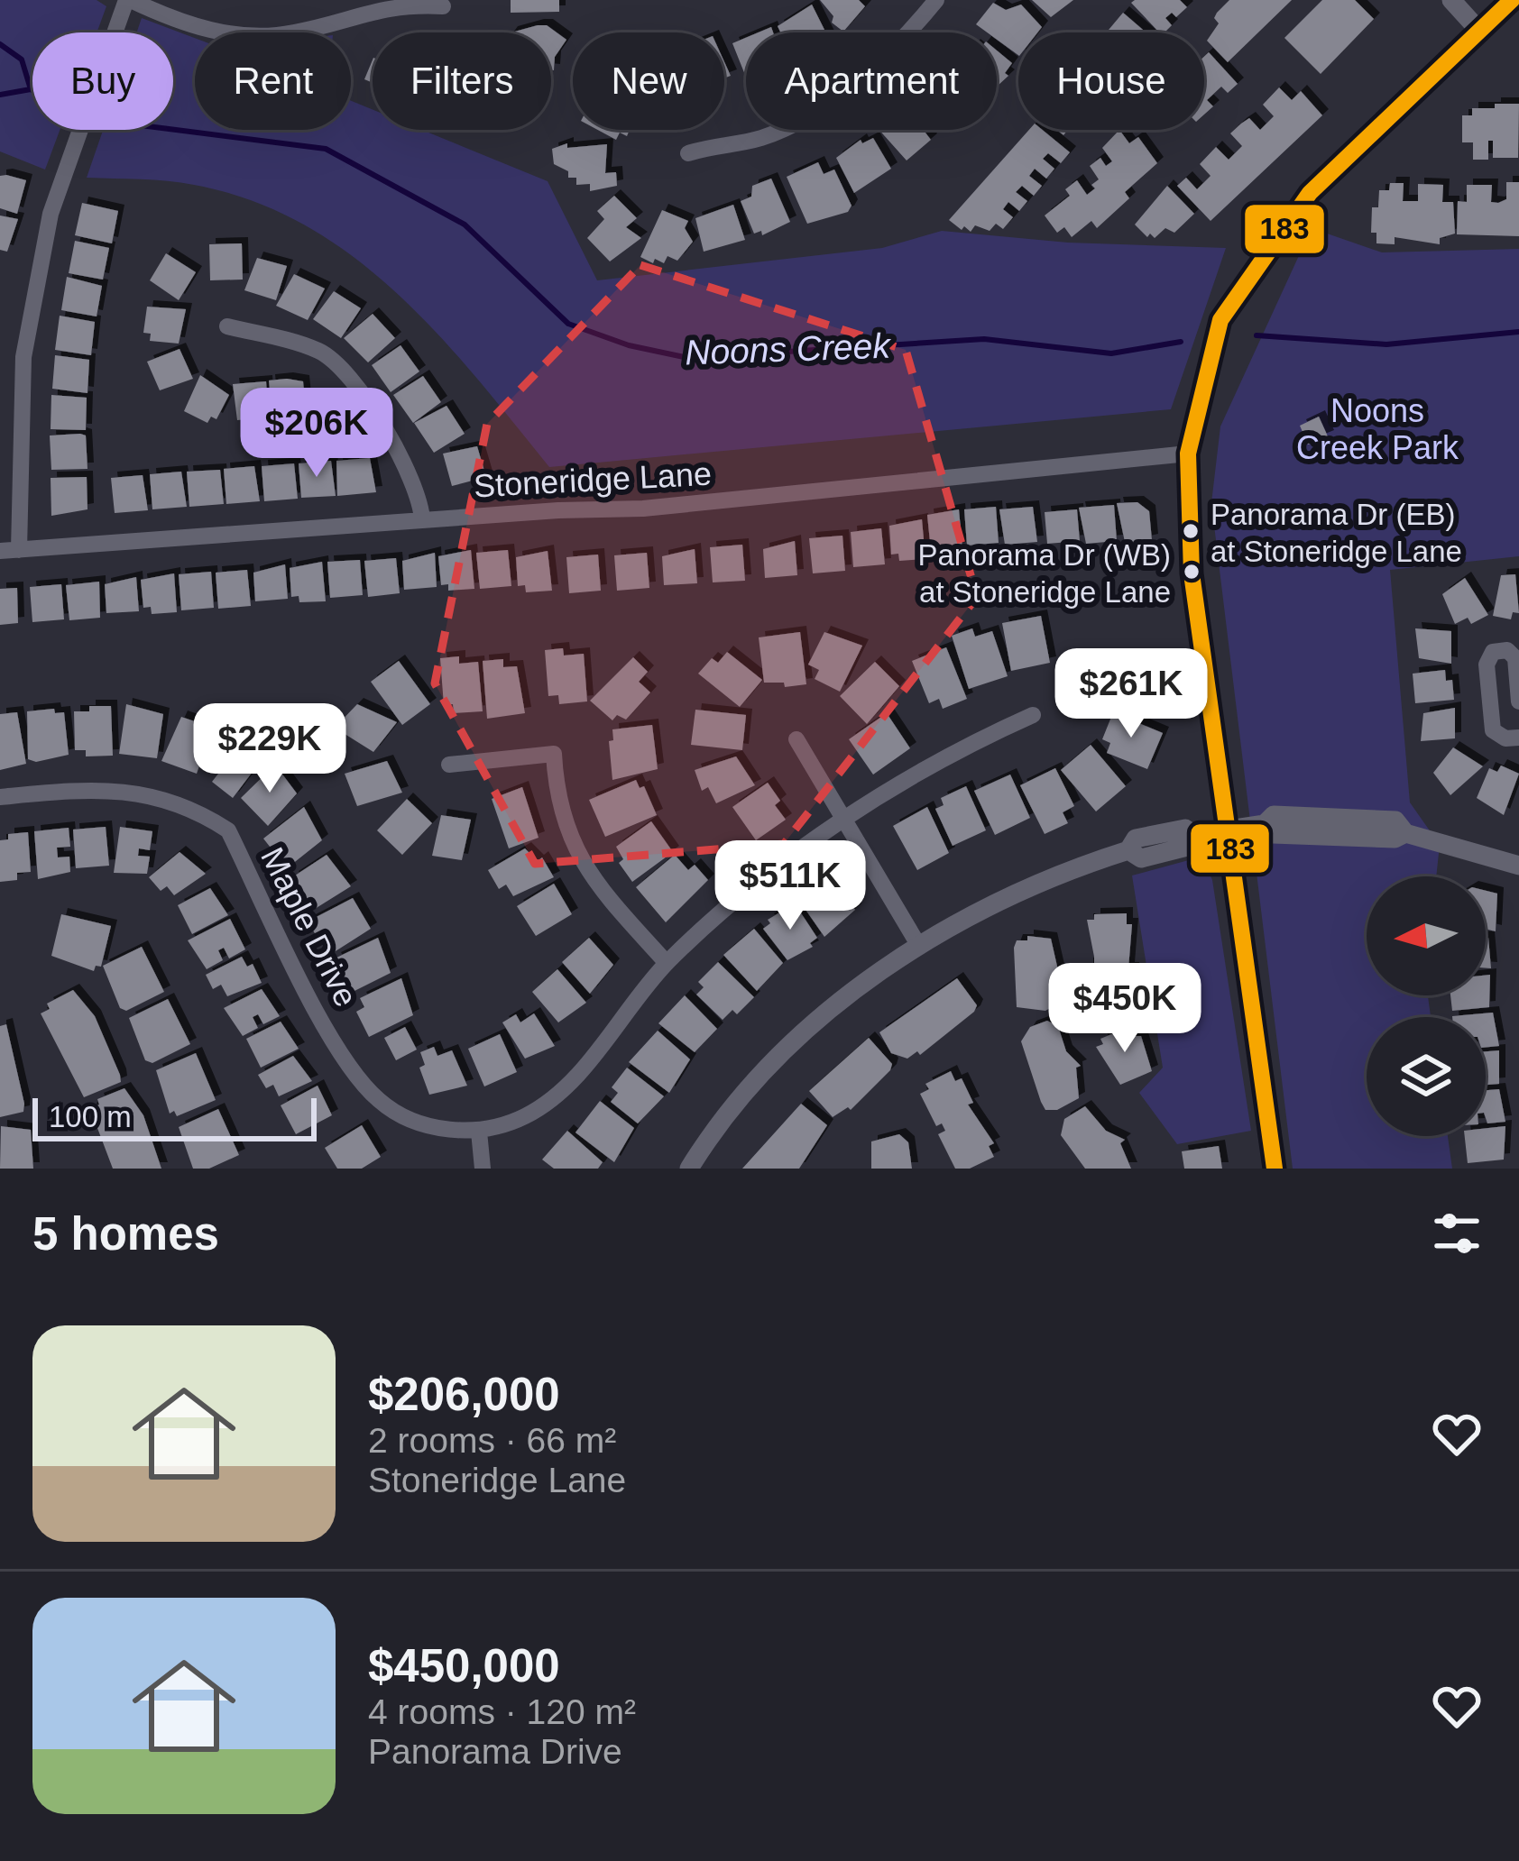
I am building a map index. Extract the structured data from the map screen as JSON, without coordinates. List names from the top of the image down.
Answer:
{
  "streets": {
    "street": ["Stoneridge Lane", "Maple Drive"]
  },
  "water": ["Noons Creek"],
  "parks": ["Noons Creek Park"],
  "places": ["Panorama Dr (EB) at Stoneridge Lane", "Panorama Dr (WB) at Stoneridge Lane"],
  "lines": ["transit line 183"],
  "scale_bar": "100 m",
  "north": "left",
  "page": {
    "chip": [
      "Buy",
      "Rent",
      "Filters",
      "New",
      "Apartment",
      "House"
    ],
    "price": [
      "$206K",
      "$261K",
      "$229K",
      "$511K",
      "$450K"
    ],
    "scale": "100 m",
    "heading": "5 homes",
    "list": [
      {
        "name": "$206,000",
        "note": "2 rooms · 66 m² · Stoneridge Lane"
      },
      {
        "name": "$450,000",
        "note": "4 rooms · 120 m² · Panorama Drive"
      }
    ]
  }
}
